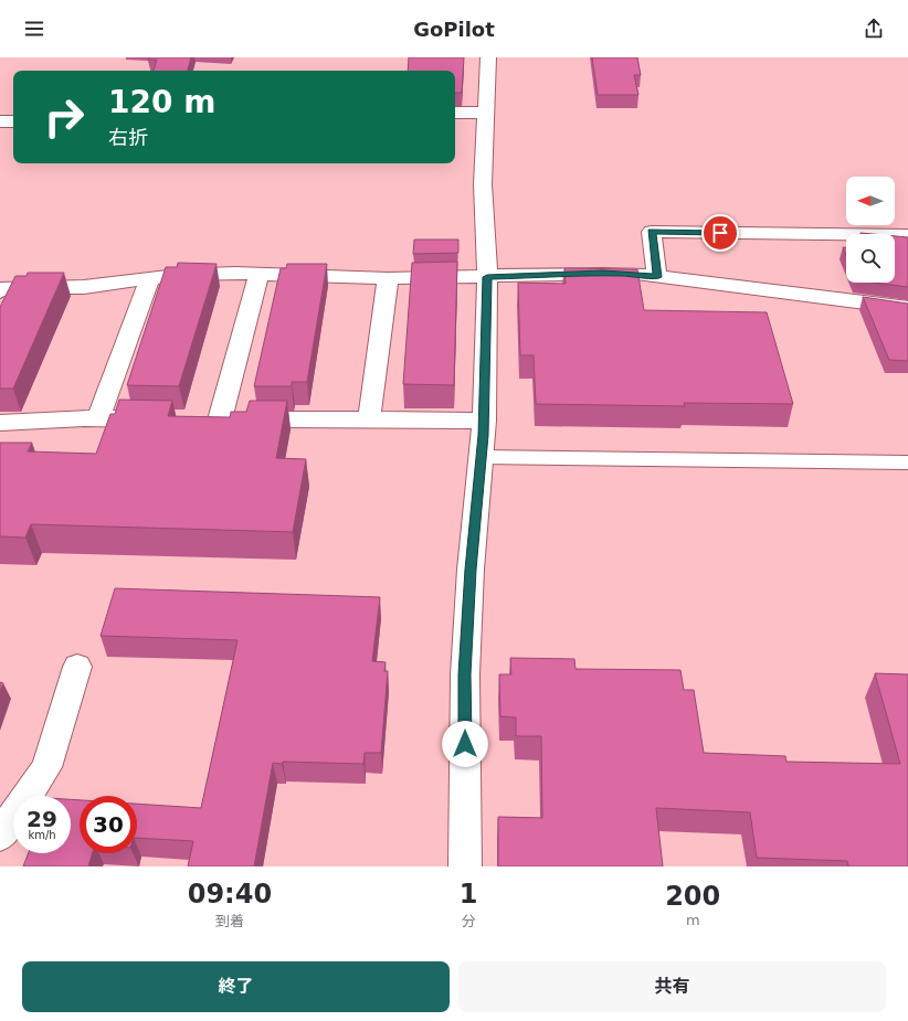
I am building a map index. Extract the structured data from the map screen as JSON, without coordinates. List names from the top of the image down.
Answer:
{
  "north": "left",
  "page": {
    "header": "GoPilot",
    "turn": ["120 m", "右折"],
    "speed": "29 km/h",
    "limit": "30",
    "eta": [
      "09:40",
      "到着",
      "1",
      "分",
      "200",
      "m"
    ],
    "buttons": ["終了", "共有"]
  }
}
